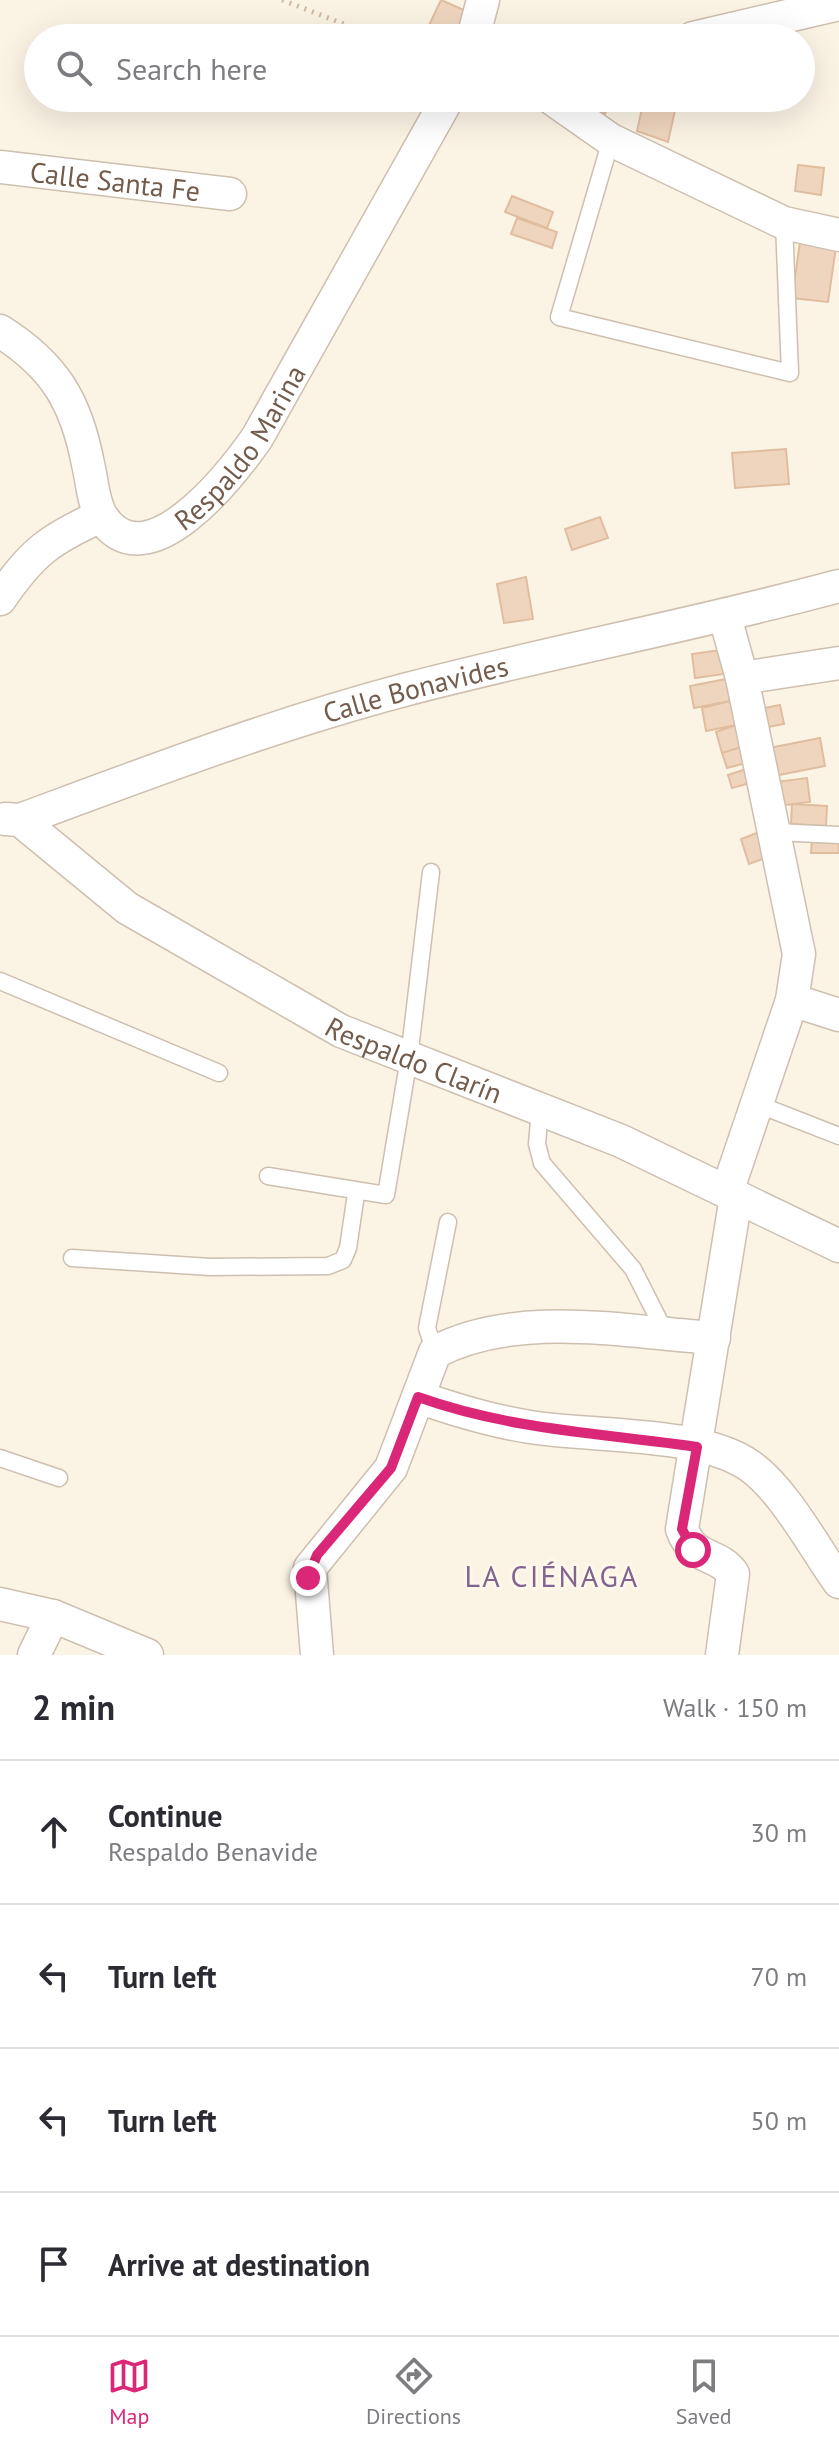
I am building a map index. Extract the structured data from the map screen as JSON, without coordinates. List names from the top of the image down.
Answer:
{
  "streets": {
    "street": [
      "Calle Santa Fe",
      "Respaldo Marina",
      "Calle Bonavides",
      "Respaldo Clarín"
    ]
  },
  "crossings": [
    ["Calle Bonavides", "Respaldo Clarín"]
  ],
  "districts": ["LA CIÉNAGA"],
  "page": {
    "search": "Search here",
    "heading": ["2 min", "Walk · 150 m"],
    "list": [
      ["Continue", "Respaldo Benavide", "30 m"],
      ["Turn left", "70 m"],
      ["Turn left", "50 m"],
      "Arrive at destination"
    ],
    "nav": ["Map", "Directions", "Saved"]
  }
}
